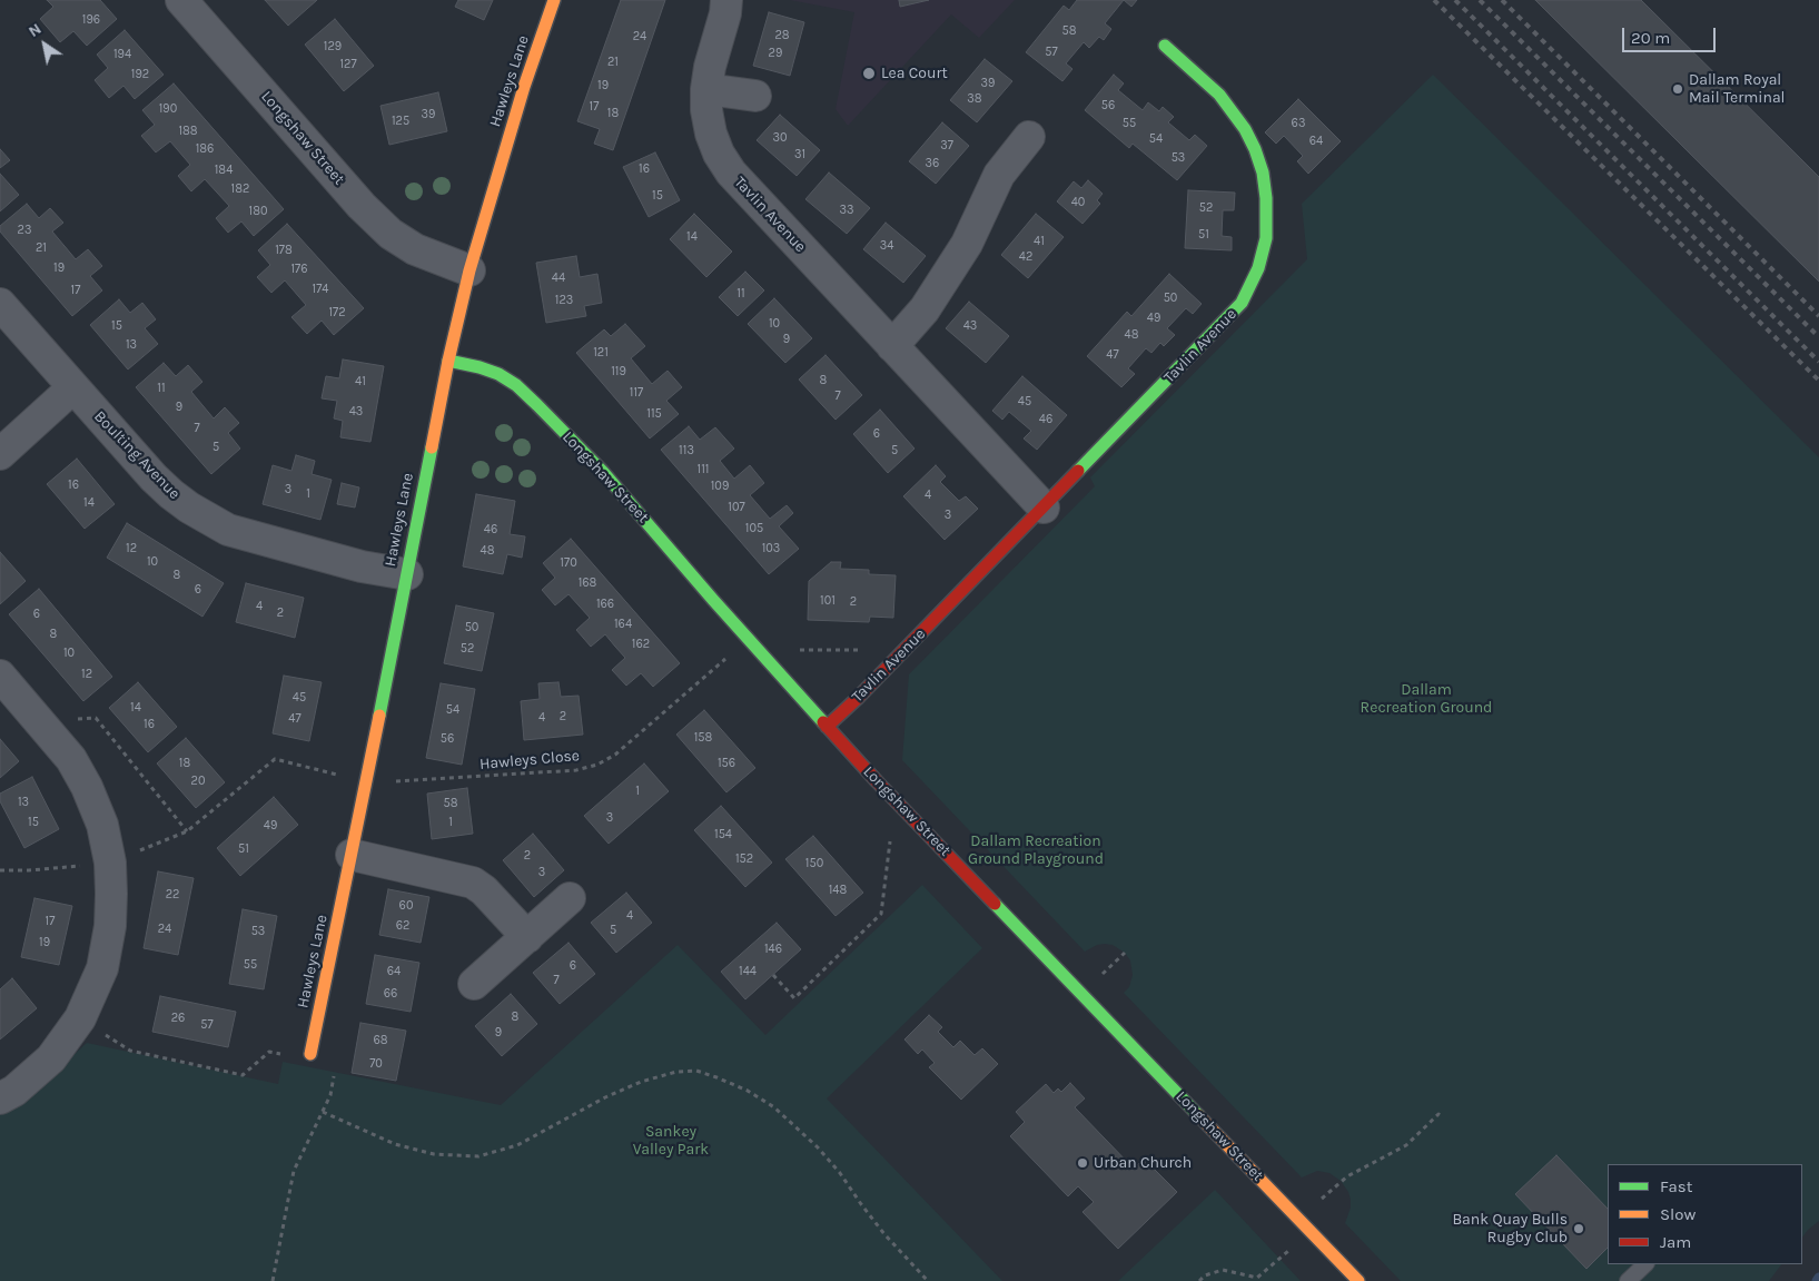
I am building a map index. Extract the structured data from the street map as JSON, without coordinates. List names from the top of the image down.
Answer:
{
  "streets": {
    "street": [
      "Hawleys Lane",
      "Longshaw Street",
      "Tavlin Avenue",
      "Boulting Avenue"
    ],
    "path": ["Hawleys Close"]
  },
  "crossings": [
    ["Hawleys Lane", "Longshaw Street"],
    ["Hawleys Lane", "Boulting Avenue"],
    ["Hawleys Lane", "Hawleys Close"],
    ["Longshaw Street", "Tavlin Avenue"],
    ["Longshaw Street", "Hawleys Close"]
  ],
  "parks": ["Dallam Recreation Ground", "Dallam Recreation Ground Playground", "Sankey Valley Park"],
  "places": [
    "Lea Court",
    "Dallam Royal Mail Terminal",
    "Urban Church",
    "Bank Quay Bulls Rugby Club"
  ],
  "house_numbers": [
    "196",
    "58",
    "28",
    "24",
    "129",
    "57",
    "29",
    "194",
    "21",
    "127",
    "192",
    "39",
    "19",
    "38",
    "56",
    "17",
    "190",
    "18",
    "39",
    "125",
    "55",
    "63",
    "188",
    "30",
    "54",
    "64",
    "37",
    "186",
    "31",
    "53",
    "36",
    "16",
    "184",
    "182",
    "15",
    "40",
    "52",
    "33",
    "180",
    "23",
    "51",
    "14",
    "41",
    "34",
    "21",
    "178",
    "42",
    "19",
    "176",
    "44",
    "174",
    "17",
    "11",
    "50",
    "123",
    "172",
    "49",
    "10",
    "15",
    "43",
    "48",
    "9",
    "13",
    "121",
    "47",
    "119",
    "8",
    "41",
    "11",
    "117",
    "7",
    "45",
    "9",
    "43",
    "115",
    "46",
    "7",
    "6",
    "5",
    "113",
    "5",
    "111",
    "16",
    "109",
    "3",
    "1",
    "4",
    "14",
    "107",
    "3",
    "105",
    "46",
    "12",
    "103",
    "48",
    "10",
    "170",
    "8",
    "168",
    "6",
    "101",
    "2",
    "166",
    "4",
    "2",
    "6",
    "164",
    "50",
    "8",
    "162",
    "52",
    "10",
    "12",
    "45",
    "14",
    "54",
    "2",
    "4",
    "47",
    "16",
    "158",
    "56",
    "18",
    "156",
    "20",
    "1",
    "13",
    "58",
    "3",
    "15",
    "1",
    "49",
    "154",
    "51",
    "2",
    "152",
    "150",
    "3",
    "148",
    "22",
    "60",
    "4",
    "17",
    "62",
    "24",
    "5",
    "53",
    "19",
    "146",
    "55",
    "6",
    "64",
    "144",
    "7",
    "66",
    "8",
    "26",
    "57",
    "9",
    "68",
    "70"
  ],
  "legend": ["Fast", "Slow", "Jam"],
  "scale_bar": "20 m",
  "north": "top left"
}
